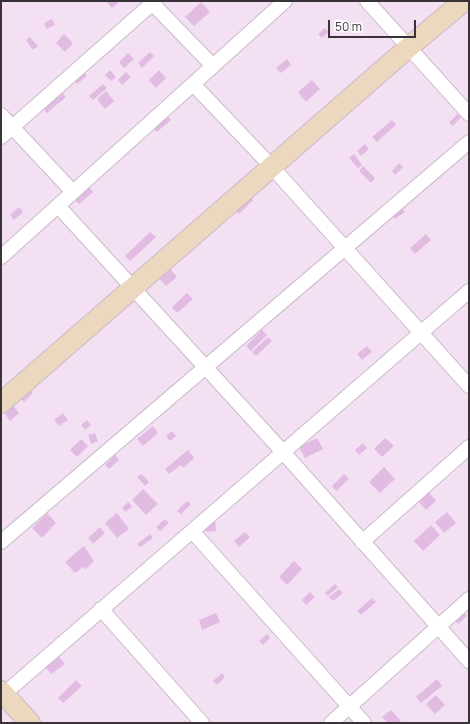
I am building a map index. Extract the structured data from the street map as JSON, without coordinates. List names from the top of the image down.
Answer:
{
  "scale_bar": "50 m"
}
